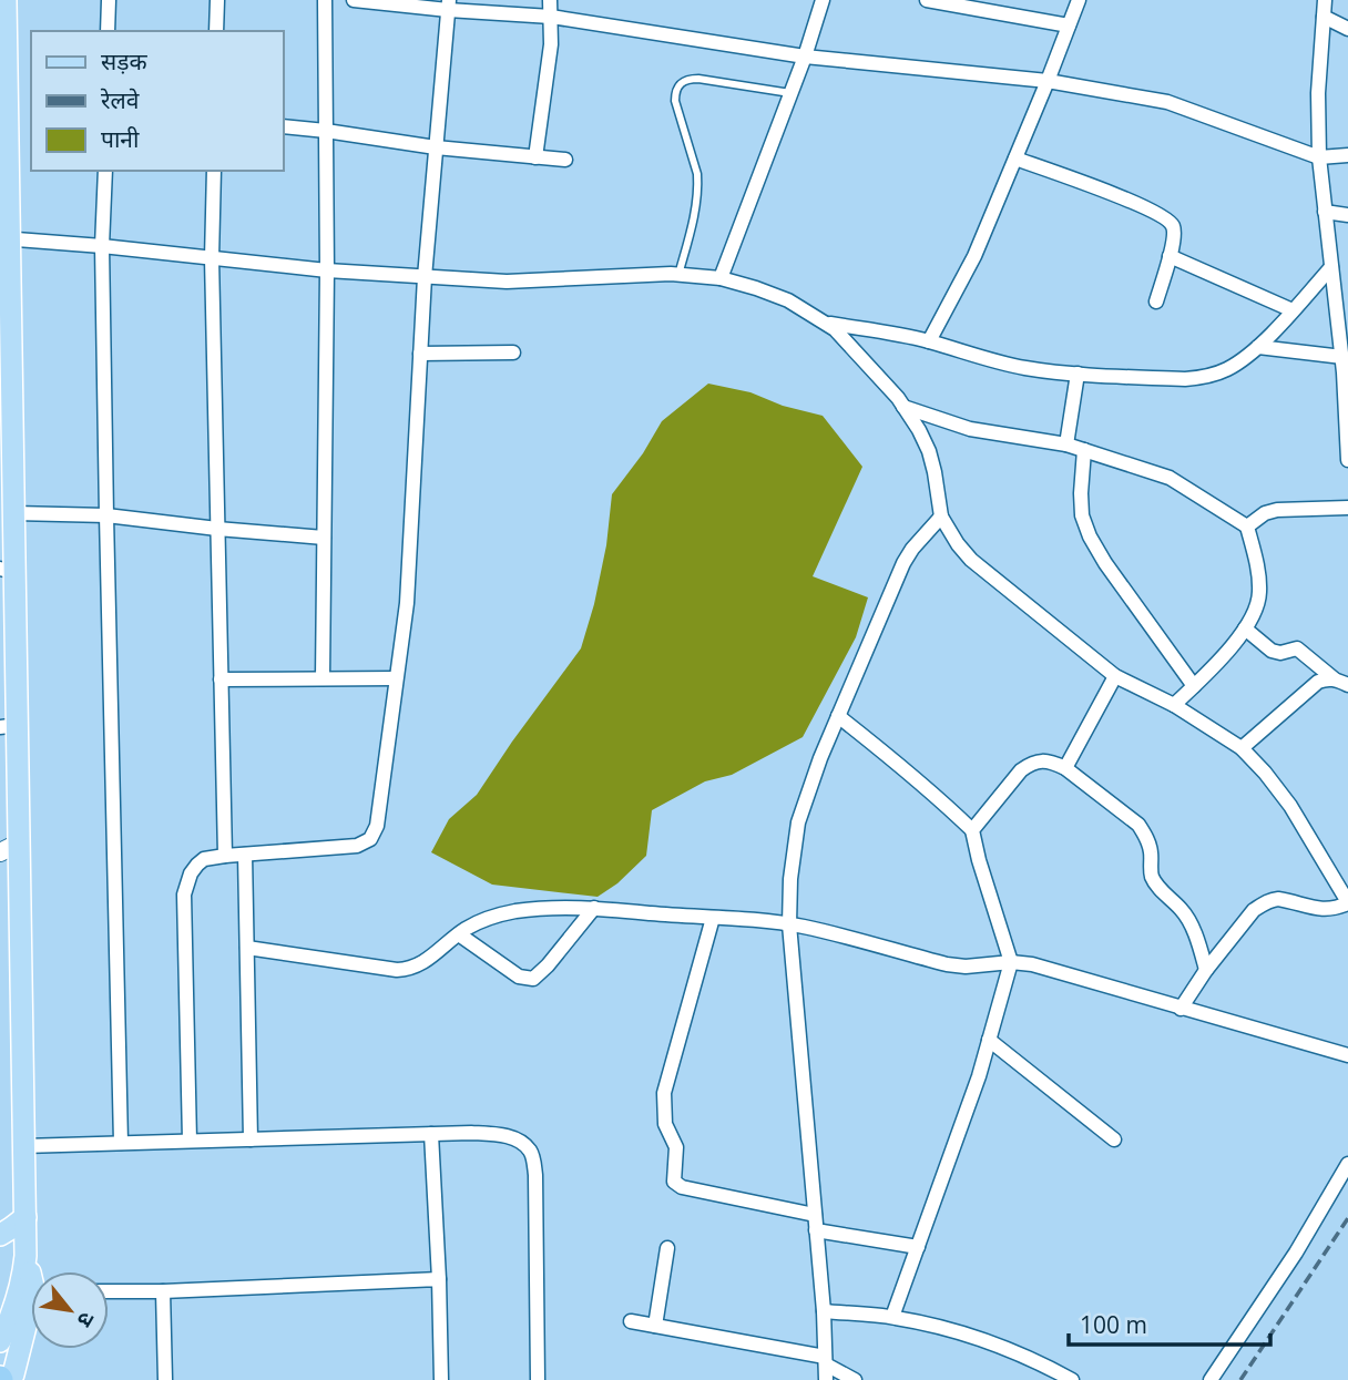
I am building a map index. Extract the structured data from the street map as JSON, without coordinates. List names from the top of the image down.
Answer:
{
  "legend": ["सड़क", "रेलवे", "पानी"],
  "scale_bar": "100 m",
  "north": "bottom right"
}
